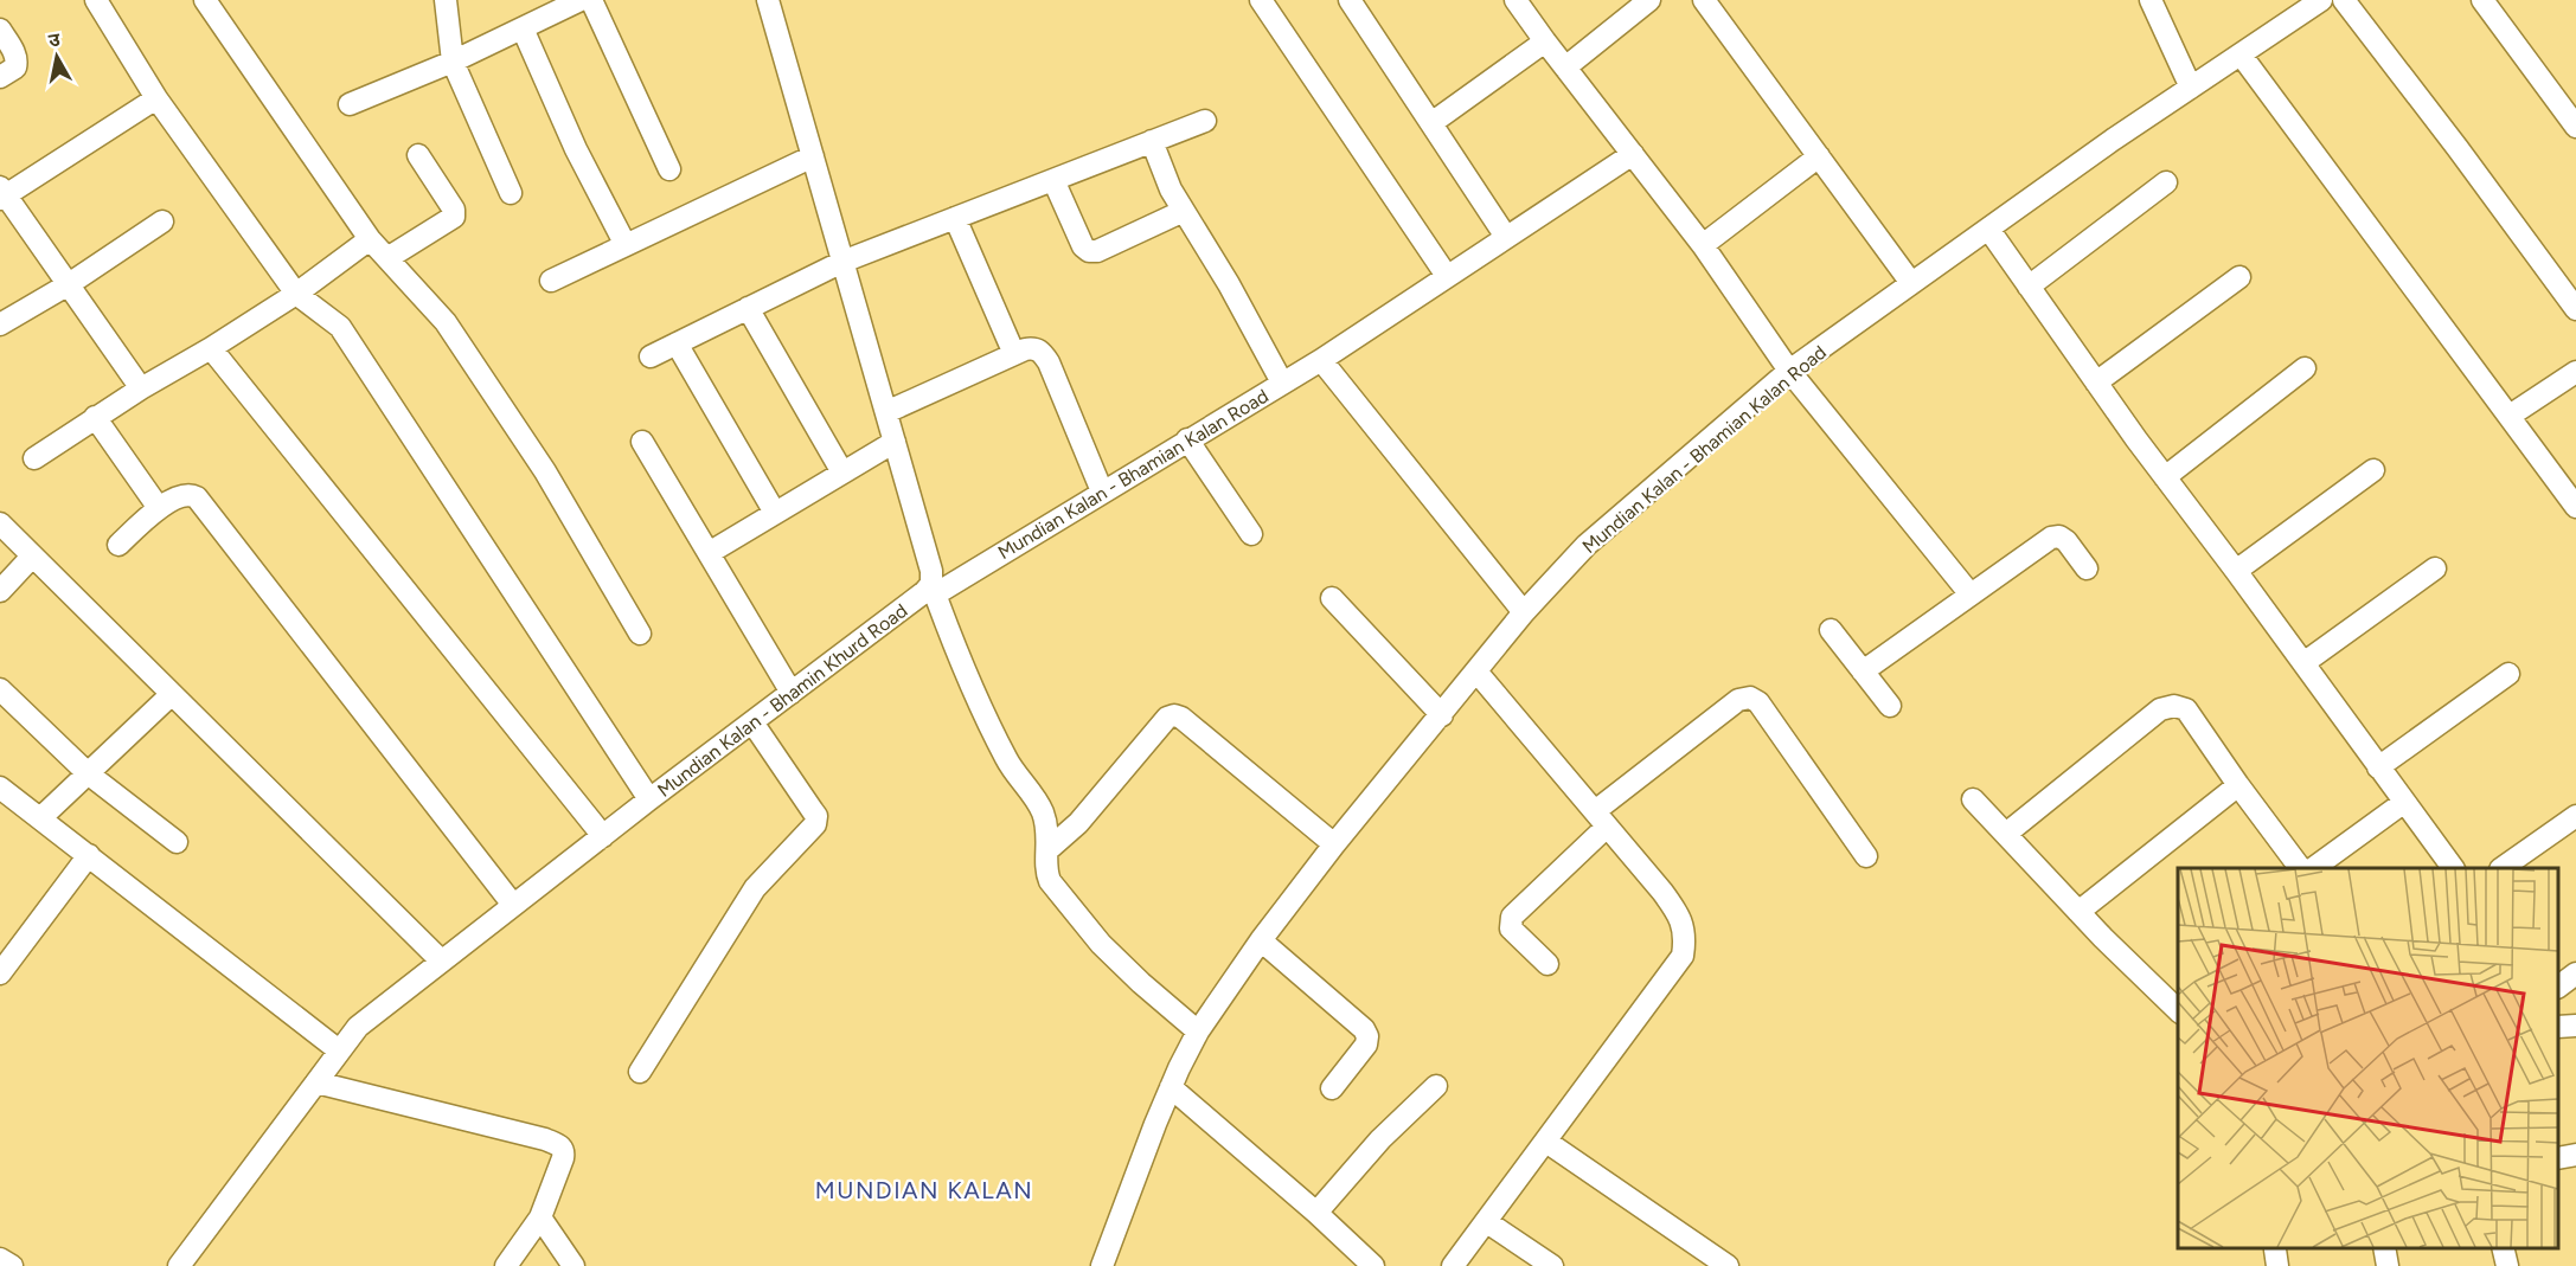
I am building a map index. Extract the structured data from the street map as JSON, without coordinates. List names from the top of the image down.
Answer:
{
  "streets": {
    "street": ["Mundian Kalan - Bhamian Kalan Road", "Mundian Kalan - Bhamin Khurd Road"]
  },
  "crossings": [
    ["Mundian Kalan - Bhamian Kalan Road", "Mundian Kalan - Bhamin Khurd Road"]
  ],
  "districts": ["MUNDIAN KALAN"],
  "north": "top"
}
